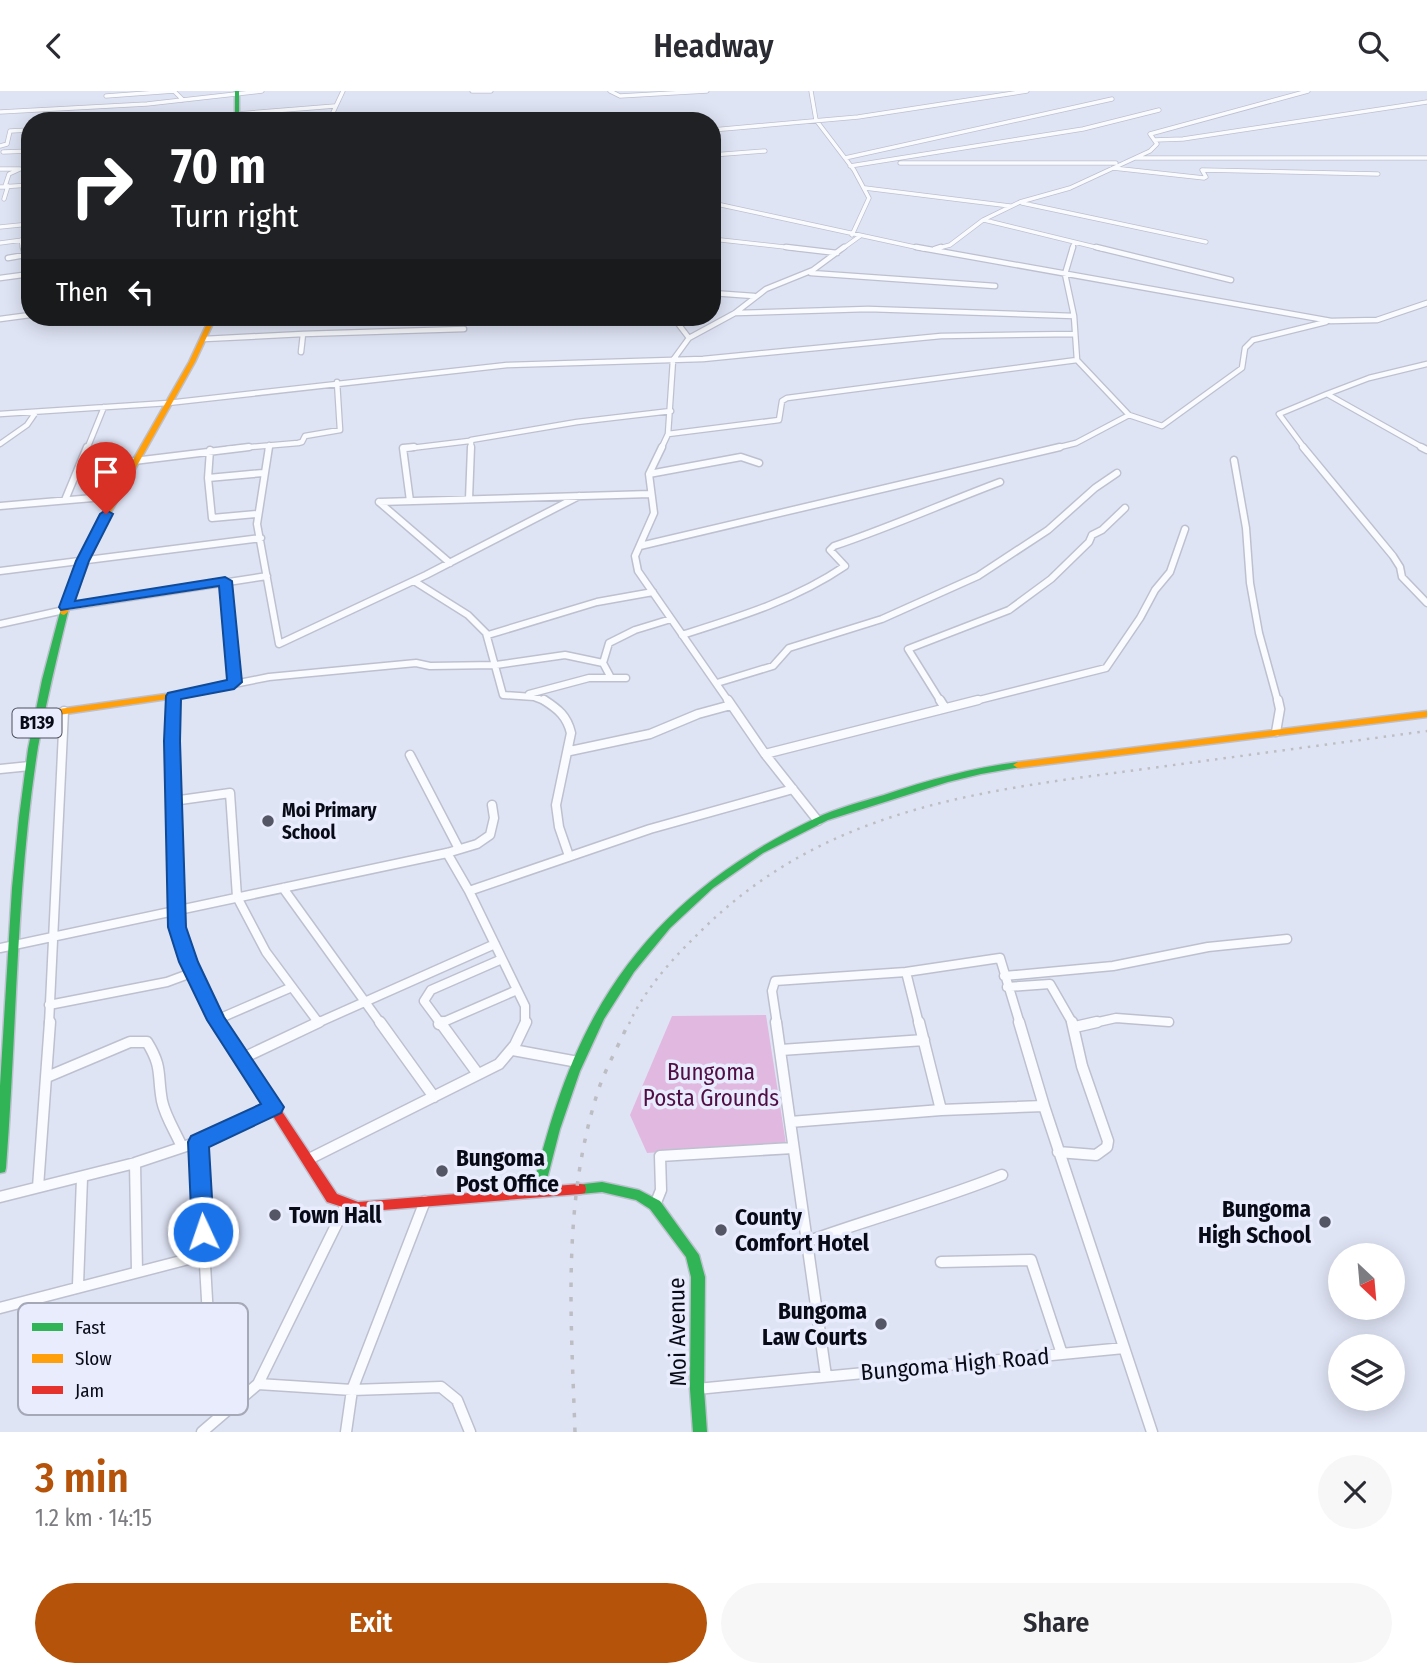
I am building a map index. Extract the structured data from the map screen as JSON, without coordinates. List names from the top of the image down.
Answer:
{
  "streets": {
    "street": ["B139", "Moi Avenue", "Bungoma High Road"]
  },
  "crossings": [
    ["Moi Avenue", "Bungoma High Road"]
  ],
  "parks": ["Bungoma Posta Grounds"],
  "places": [
    "Moi Primary School",
    "Bungoma Post Office",
    "Town Hall",
    "Bungoma High School",
    "County Comfort Hotel",
    "Bungoma Law Courts"
  ],
  "legend": ["Fast", "Slow", "Jam"],
  "north": "bottom right",
  "page": {
    "header": "Headway",
    "turn": ["70 m", "Turn right"],
    "then": "Then",
    "heading": ["3 min", "1.2 km · 14:15"],
    "buttons": ["Exit", "Share"]
  }
}
